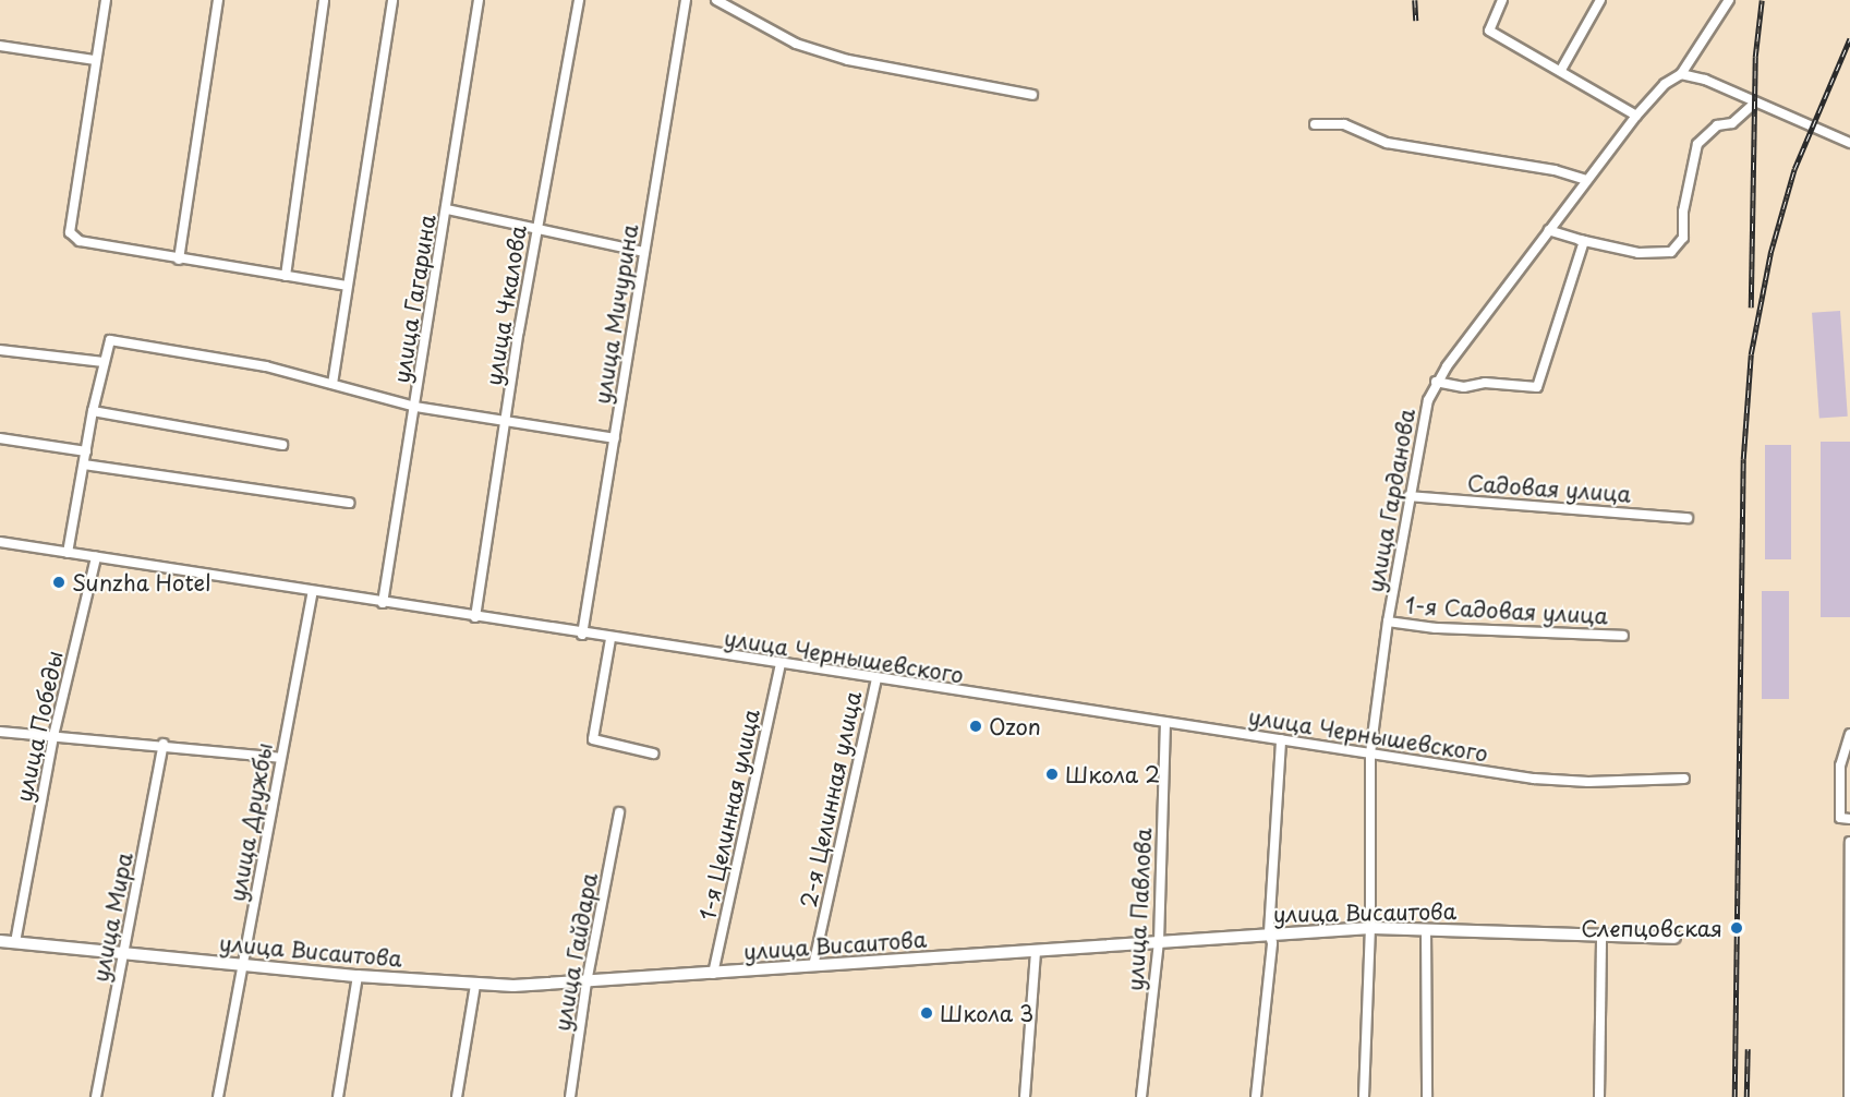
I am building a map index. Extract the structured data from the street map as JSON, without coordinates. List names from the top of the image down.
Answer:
{
  "streets": {
    "street": [
      "улица Гагарина",
      "улица Чкалова",
      "улица Мичурина",
      "Садовая улица",
      "улица Гарданова",
      "1-я Садовая улица",
      "улица Чернышевского",
      "улица Победы",
      "2-я Целинная улица",
      "1-я Целинная улица",
      "улица Дружбы",
      "улица Павлова",
      "улица Висаитова",
      "улица Мира",
      "улица Гайдара"
    ]
  },
  "crossings": [
    ["улица Гагарина", "улица Чернышевского"],
    ["улица Чкалова", "улица Чернышевского"],
    ["улица Мичурина", "улица Чернышевского"],
    ["Садовая улица", "улица Гарданова"],
    ["улица Гарданова", "1-я Садовая улица"],
    ["улица Гарданова", "улица Чернышевского"],
    ["улица Гарданова", "улица Висаитова"],
    ["улица Чернышевского", "улица Победы"],
    ["улица Чернышевского", "2-я Целинная улица"],
    ["улица Чернышевского", "1-я Целинная улица"],
    ["улица Чернышевского", "улица Дружбы"],
    ["улица Чернышевского", "улица Павлова"],
    ["улица Победы", "улица Висаитова"],
    ["2-я Целинная улица", "улица Висаитова"],
    ["1-я Целинная улица", "улица Висаитова"],
    ["улица Дружбы", "улица Висаитова"],
    ["улица Павлова", "улица Висаитова"],
    ["улица Висаитова", "улица Мира"],
    ["улица Висаитова", "улица Гайдара"]
  ],
  "places": [
    "Sunzha Hotel",
    "Ozon",
    "Школа 2",
    "Слепцовская",
    "Школа 3"
  ]
}
